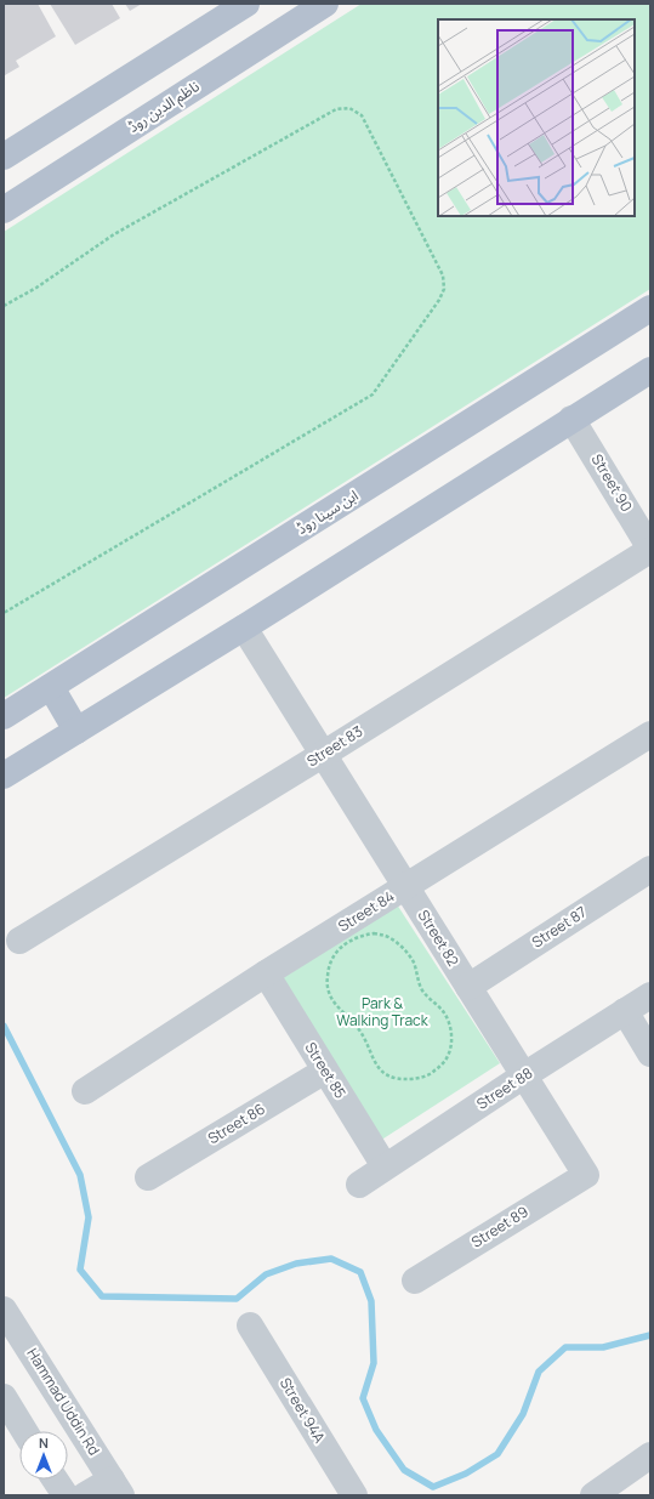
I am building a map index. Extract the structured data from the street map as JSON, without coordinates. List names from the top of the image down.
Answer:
{
  "streets": {
    "main road": ["ناظم الدین روڈ", "ابن سینا روڈ"],
    "street": [
      "Street 90",
      "Street 83",
      "Street 84",
      "Street 87",
      "Street 82",
      "Street 85",
      "Street 88",
      "Street 86",
      "Street 89",
      "Hammad Uddin Rd",
      "Street 94A"
    ]
  },
  "crossings": [
    ["Street 90", "Street 83"],
    ["Street 83", "Street 82"],
    ["Street 84", "Street 82"],
    ["Street 84", "Street 85"],
    ["Street 87", "Street 82"],
    ["Street 82", "Street 88"],
    ["Street 82", "Street 89"],
    ["Street 85", "Street 88"],
    ["Street 85", "Street 86"]
  ],
  "parks": ["Park & Walking Track"],
  "north": "top"
}
